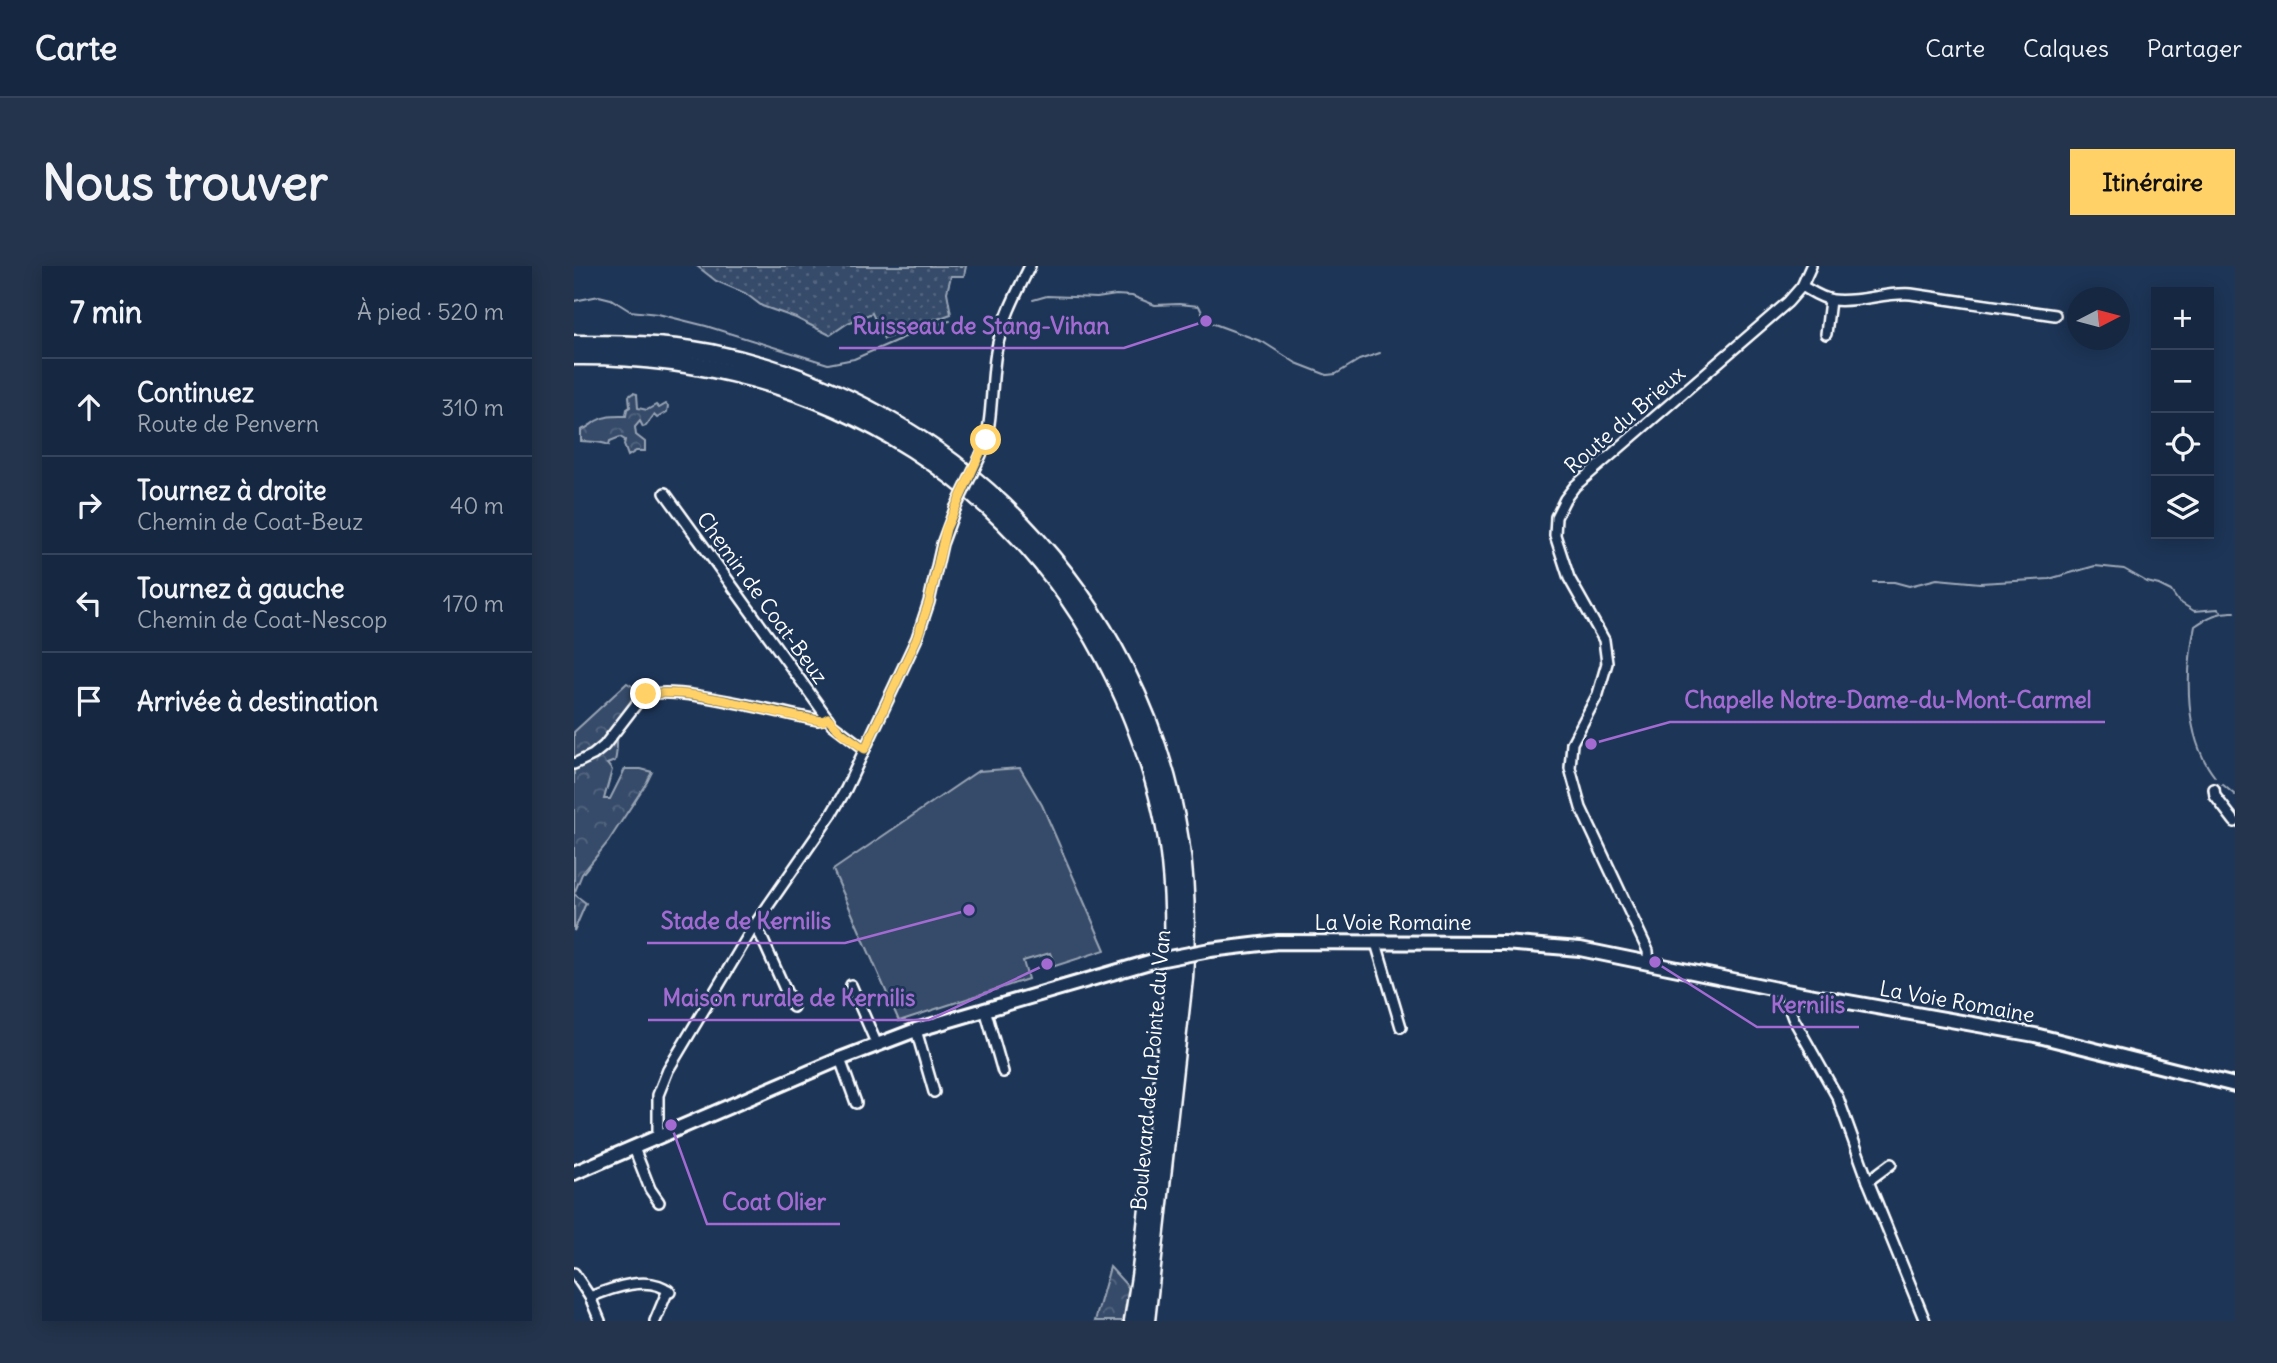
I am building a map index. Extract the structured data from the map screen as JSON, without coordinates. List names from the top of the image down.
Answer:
{
  "streets": {
    "highway": ["Boulevard de la Pointe du Van"],
    "street": ["Route du Brieux", "Chemin de Coat-Beuz", "La Voie Romaine"]
  },
  "crossings": [
    ["Route du Brieux", "La Voie Romaine"]
  ],
  "places": [
    "Ruisseau de Stang-Vihan",
    "Chapelle Notre-Dame-du-Mont-Carmel",
    "Stade de Kernilis",
    "Kernilis",
    "Maison rurale de Kernilis",
    "Coat Olier"
  ],
  "north": "right",
  "page": {
    "header": "Carte",
    "nav": ["Carte", "Calques", "Partager"],
    "buttons": "Itinéraire",
    "title": "Nous trouver",
    "heading": ["7 min", "À pied · 520 m"],
    "map_buttons": ["+", "−"],
    "list": [
      ["Continuez", "Route de Penvern", "310 m"],
      ["Tournez à droite", "Chemin de Coat-Beuz", "40 m"],
      ["Tournez à gauche", "Chemin de Coat-Nescop", "170 m"],
      "Arrivée à destination"
    ]
  }
}
